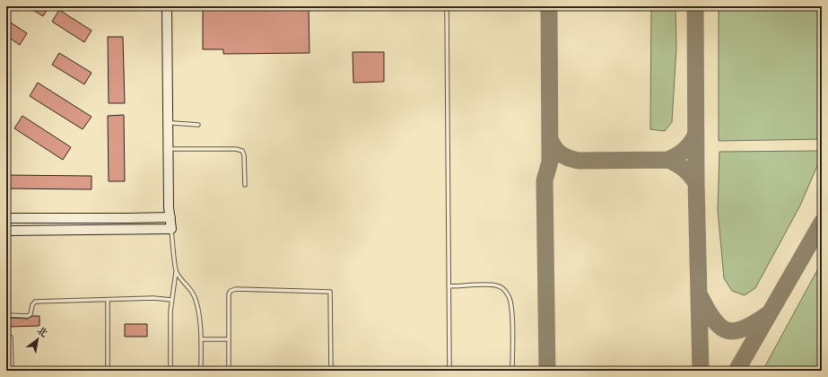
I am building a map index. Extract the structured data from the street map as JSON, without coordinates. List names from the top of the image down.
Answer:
{
  "north": "top right"
}
